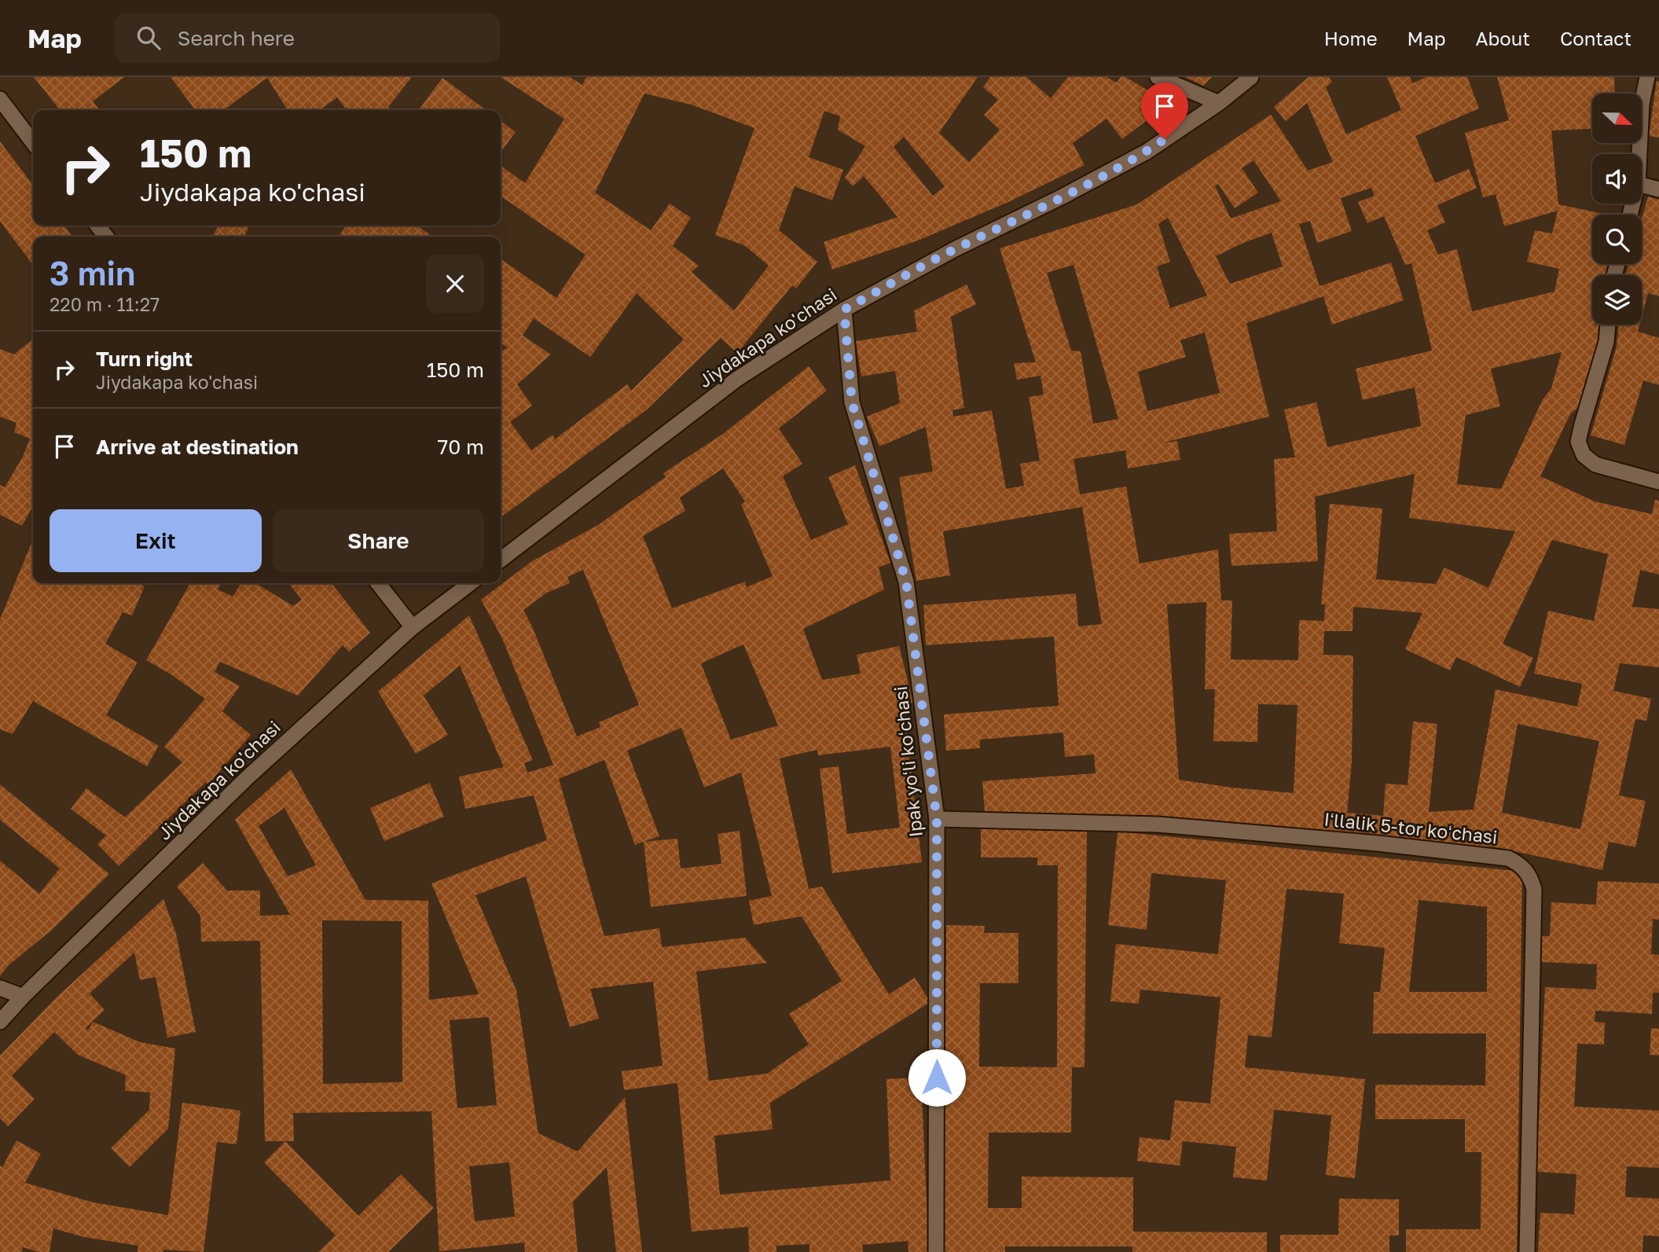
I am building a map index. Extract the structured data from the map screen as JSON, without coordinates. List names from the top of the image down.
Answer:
{
  "streets": {
    "street": ["Jiydakapa ko'chasi", "Ipak yoʻli koʻchasi", "Iʻllalik 5-tor koʻchasi"]
  },
  "crossings": [
    ["Jiydakapa ko'chasi", "Ipak yoʻli koʻchasi"],
    ["Ipak yoʻli koʻchasi", "Iʻllalik 5-tor koʻchasi"]
  ],
  "north": "right",
  "page": {
    "header": "Map",
    "search": "Search here",
    "nav": [
      "Home",
      "Map",
      "About",
      "Contact"
    ],
    "turn": ["150 m", "Jiydakapa ko'chasi"],
    "heading": ["3 min", "220 m · 11:27"],
    "list": [
      {
        "name": "Turn right",
        "note": "Jiydakapa ko'chasi",
        "value": "150 m"
      },
      {
        "name": "Arrive at destination",
        "value": "70 m"
      }
    ],
    "buttons": ["Exit", "Share"]
  }
}
